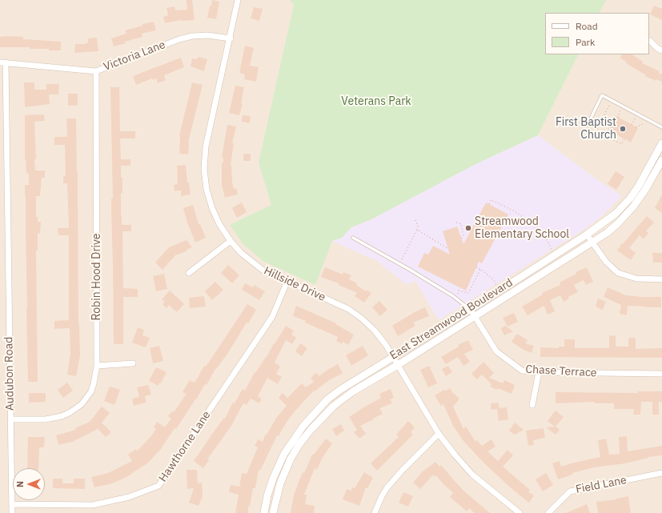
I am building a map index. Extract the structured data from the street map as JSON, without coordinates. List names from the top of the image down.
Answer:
{
  "streets": {
    "street": [
      "Victoria Lane",
      "Robin Hood Drive",
      "Hillside Drive",
      "East Streamwood Boulevard",
      "Chase Terrace",
      "Audubon Road",
      "Hawthorne Lane",
      "Field Lane"
    ]
  },
  "crossings": [
    ["Victoria Lane", "Robin Hood Drive"],
    ["Victoria Lane", "Hillside Drive"],
    ["Victoria Lane", "Audubon Road"],
    ["Robin Hood Drive", "Audubon Road"],
    ["Hillside Drive", "East Streamwood Boulevard"],
    ["Hillside Drive", "Hawthorne Lane"],
    ["East Streamwood Boulevard", "Chase Terrace"],
    ["Audubon Road", "Hawthorne Lane"]
  ],
  "parks": ["Veterans Park"],
  "places": ["First Baptist Church", "Streamwood Elementary School"],
  "legend": ["Road", "Park"],
  "north": "left"
}
